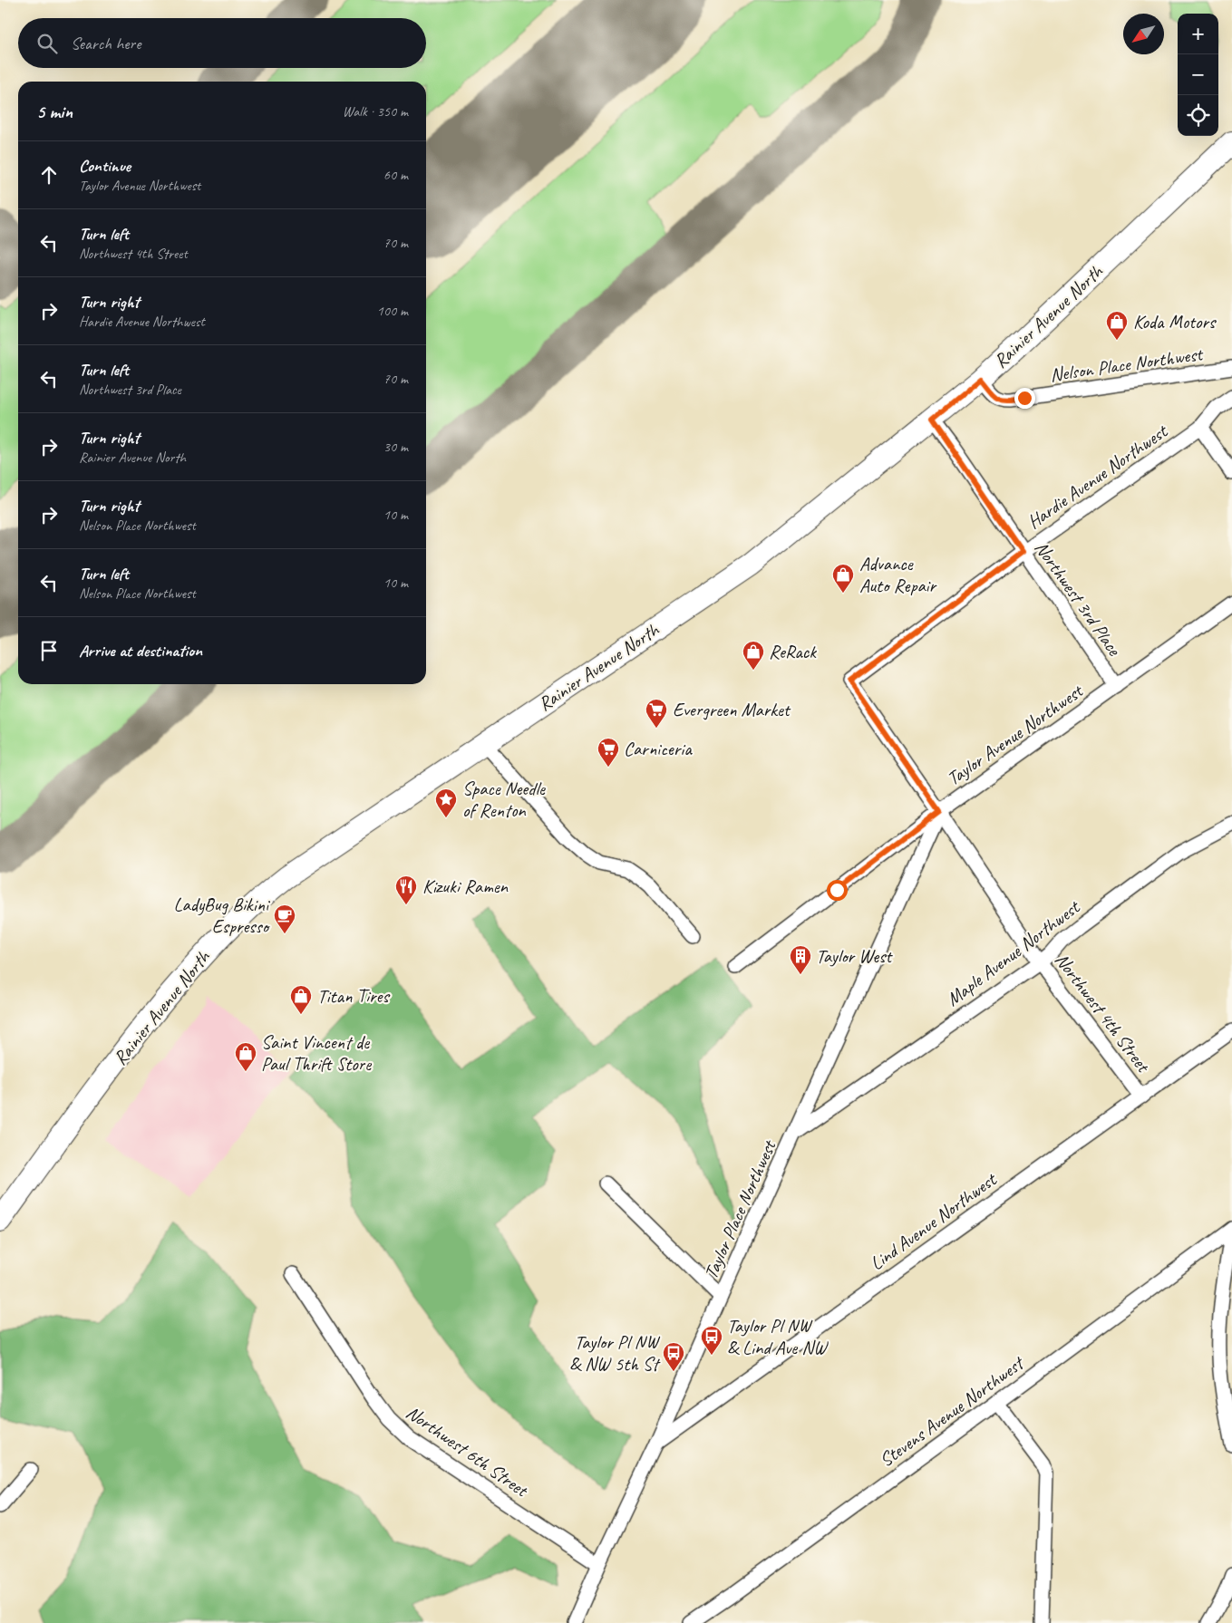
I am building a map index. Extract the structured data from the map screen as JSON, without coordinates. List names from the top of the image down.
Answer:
{
  "streets": {
    "main road": ["Rainier Avenue North"],
    "street": [
      "Nelson Place Northwest",
      "Hardie Avenue Northwest",
      "Northwest 3rd Place",
      "Taylor Avenue Northwest",
      "Maple Avenue Northwest",
      "Northwest 4th Street",
      "Taylor Place Northwest",
      "Lind Avenue Northwest",
      "Stevens Avenue Northwest",
      "Northwest 6th Street"
    ]
  },
  "crossings": [
    ["Rainier Avenue North", "Nelson Place Northwest"],
    ["Rainier Avenue North", "Northwest 3rd Place"],
    ["Hardie Avenue Northwest", "Northwest 3rd Place"],
    ["Hardie Avenue Northwest", "Northwest 4th Street"],
    ["Northwest 3rd Place", "Taylor Avenue Northwest"],
    ["Taylor Avenue Northwest", "Northwest 4th Street"],
    ["Taylor Avenue Northwest", "Taylor Place Northwest"],
    ["Maple Avenue Northwest", "Northwest 4th Street"],
    ["Maple Avenue Northwest", "Taylor Place Northwest"],
    ["Northwest 4th Street", "Taylor Place Northwest"],
    ["Northwest 4th Street", "Lind Avenue Northwest"],
    ["Taylor Place Northwest", "Lind Avenue Northwest"],
    ["Taylor Place Northwest", "Northwest 6th Street"]
  ],
  "places": {
    "shop": [
      "Koda Motors",
      "Advance Auto Repair",
      "ReRack",
      "Titan Tires",
      "Saint Vincent de Paul Thrift Store"
    ],
    "supermarket": ["Evergreen Market", "Carniceria"],
    "place": ["Space Needle of Renton"],
    "restaurant": ["Kizuki Ramen"],
    "cafe": ["LadyBug Bikini Espresso"],
    "building": ["Taylor West"],
    "bus stop": ["Taylor Pl NW & Lind Ave NW", "Taylor Pl NW & NW 5th St"]
  },
  "north": "bottom left",
  "page": {
    "map_buttons": ["+", "−"],
    "search": "Search here",
    "heading": ["5 min", "Walk · 350 m"],
    "list": [
      ["Continue", "Taylor Avenue Northwest", "60 m"],
      ["Turn left", "Northwest 4th Street", "70 m"],
      ["Turn right", "Hardie Avenue Northwest", "100 m"],
      ["Turn left", "Northwest 3rd Place", "70 m"],
      ["Turn right", "Rainier Avenue North", "30 m"],
      ["Turn right", "Nelson Place Northwest", "10 m"],
      ["Turn left", "Nelson Place Northwest", "10 m"],
      "Arrive at destination"
    ]
  }
}
